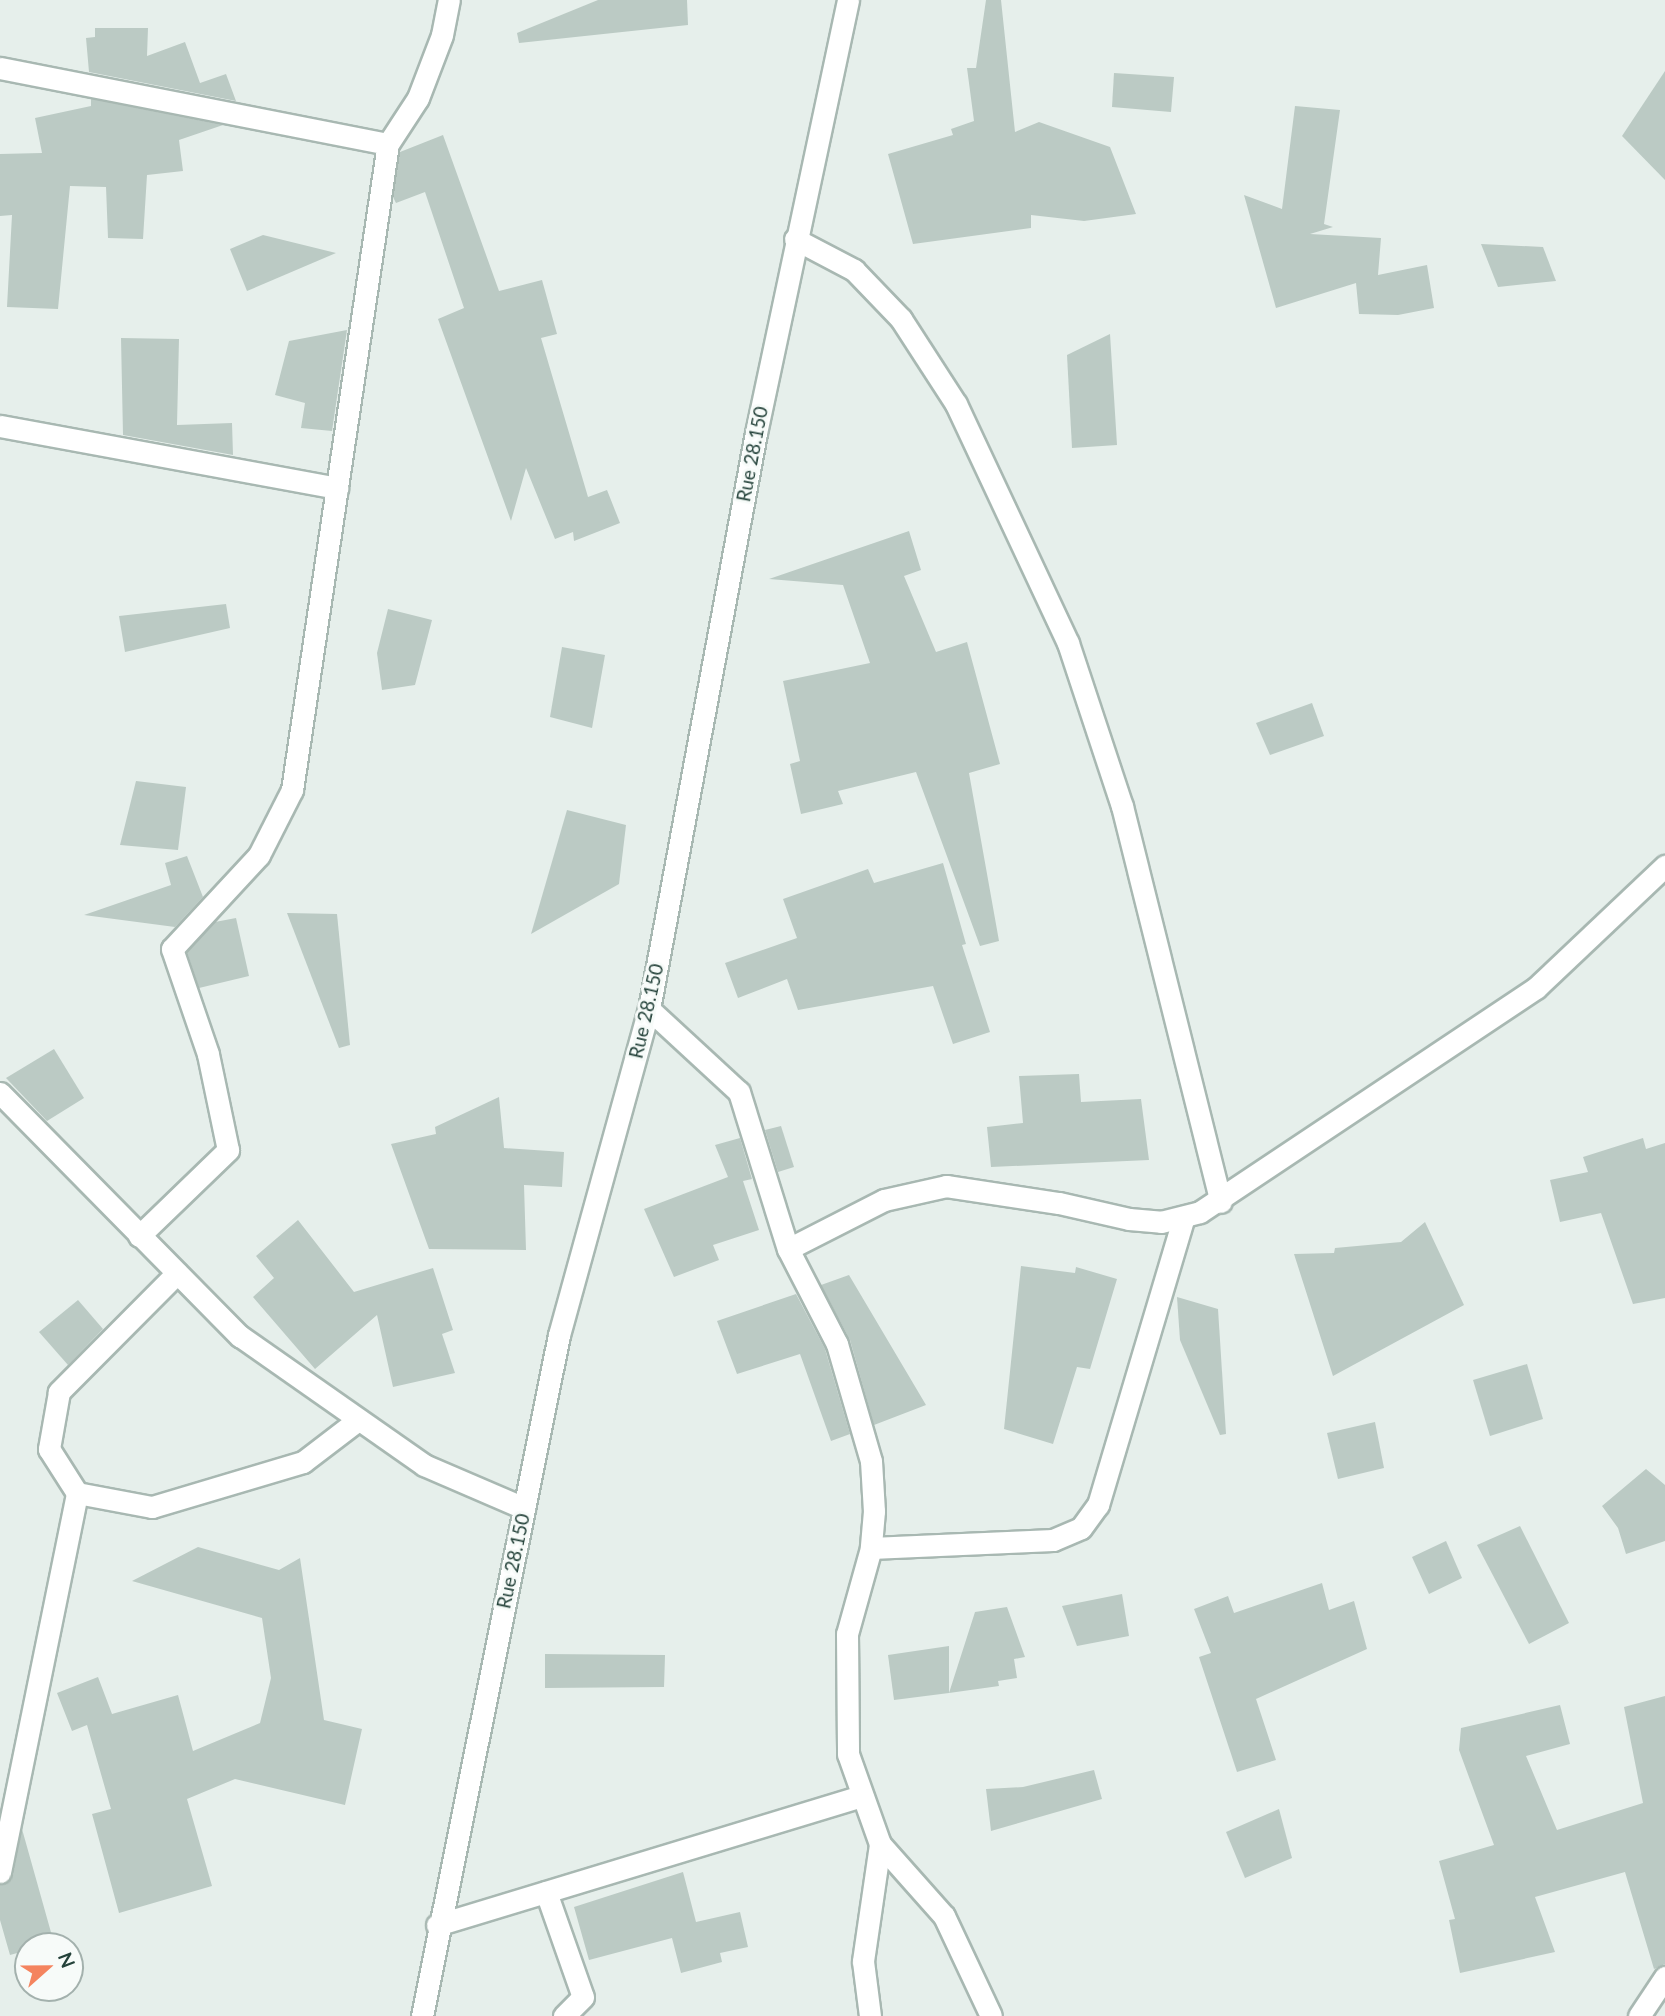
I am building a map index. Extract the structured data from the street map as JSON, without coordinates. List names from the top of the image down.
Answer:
{
  "streets": {
    "street": ["Rue 28.150"]
  },
  "north": "right"
}
